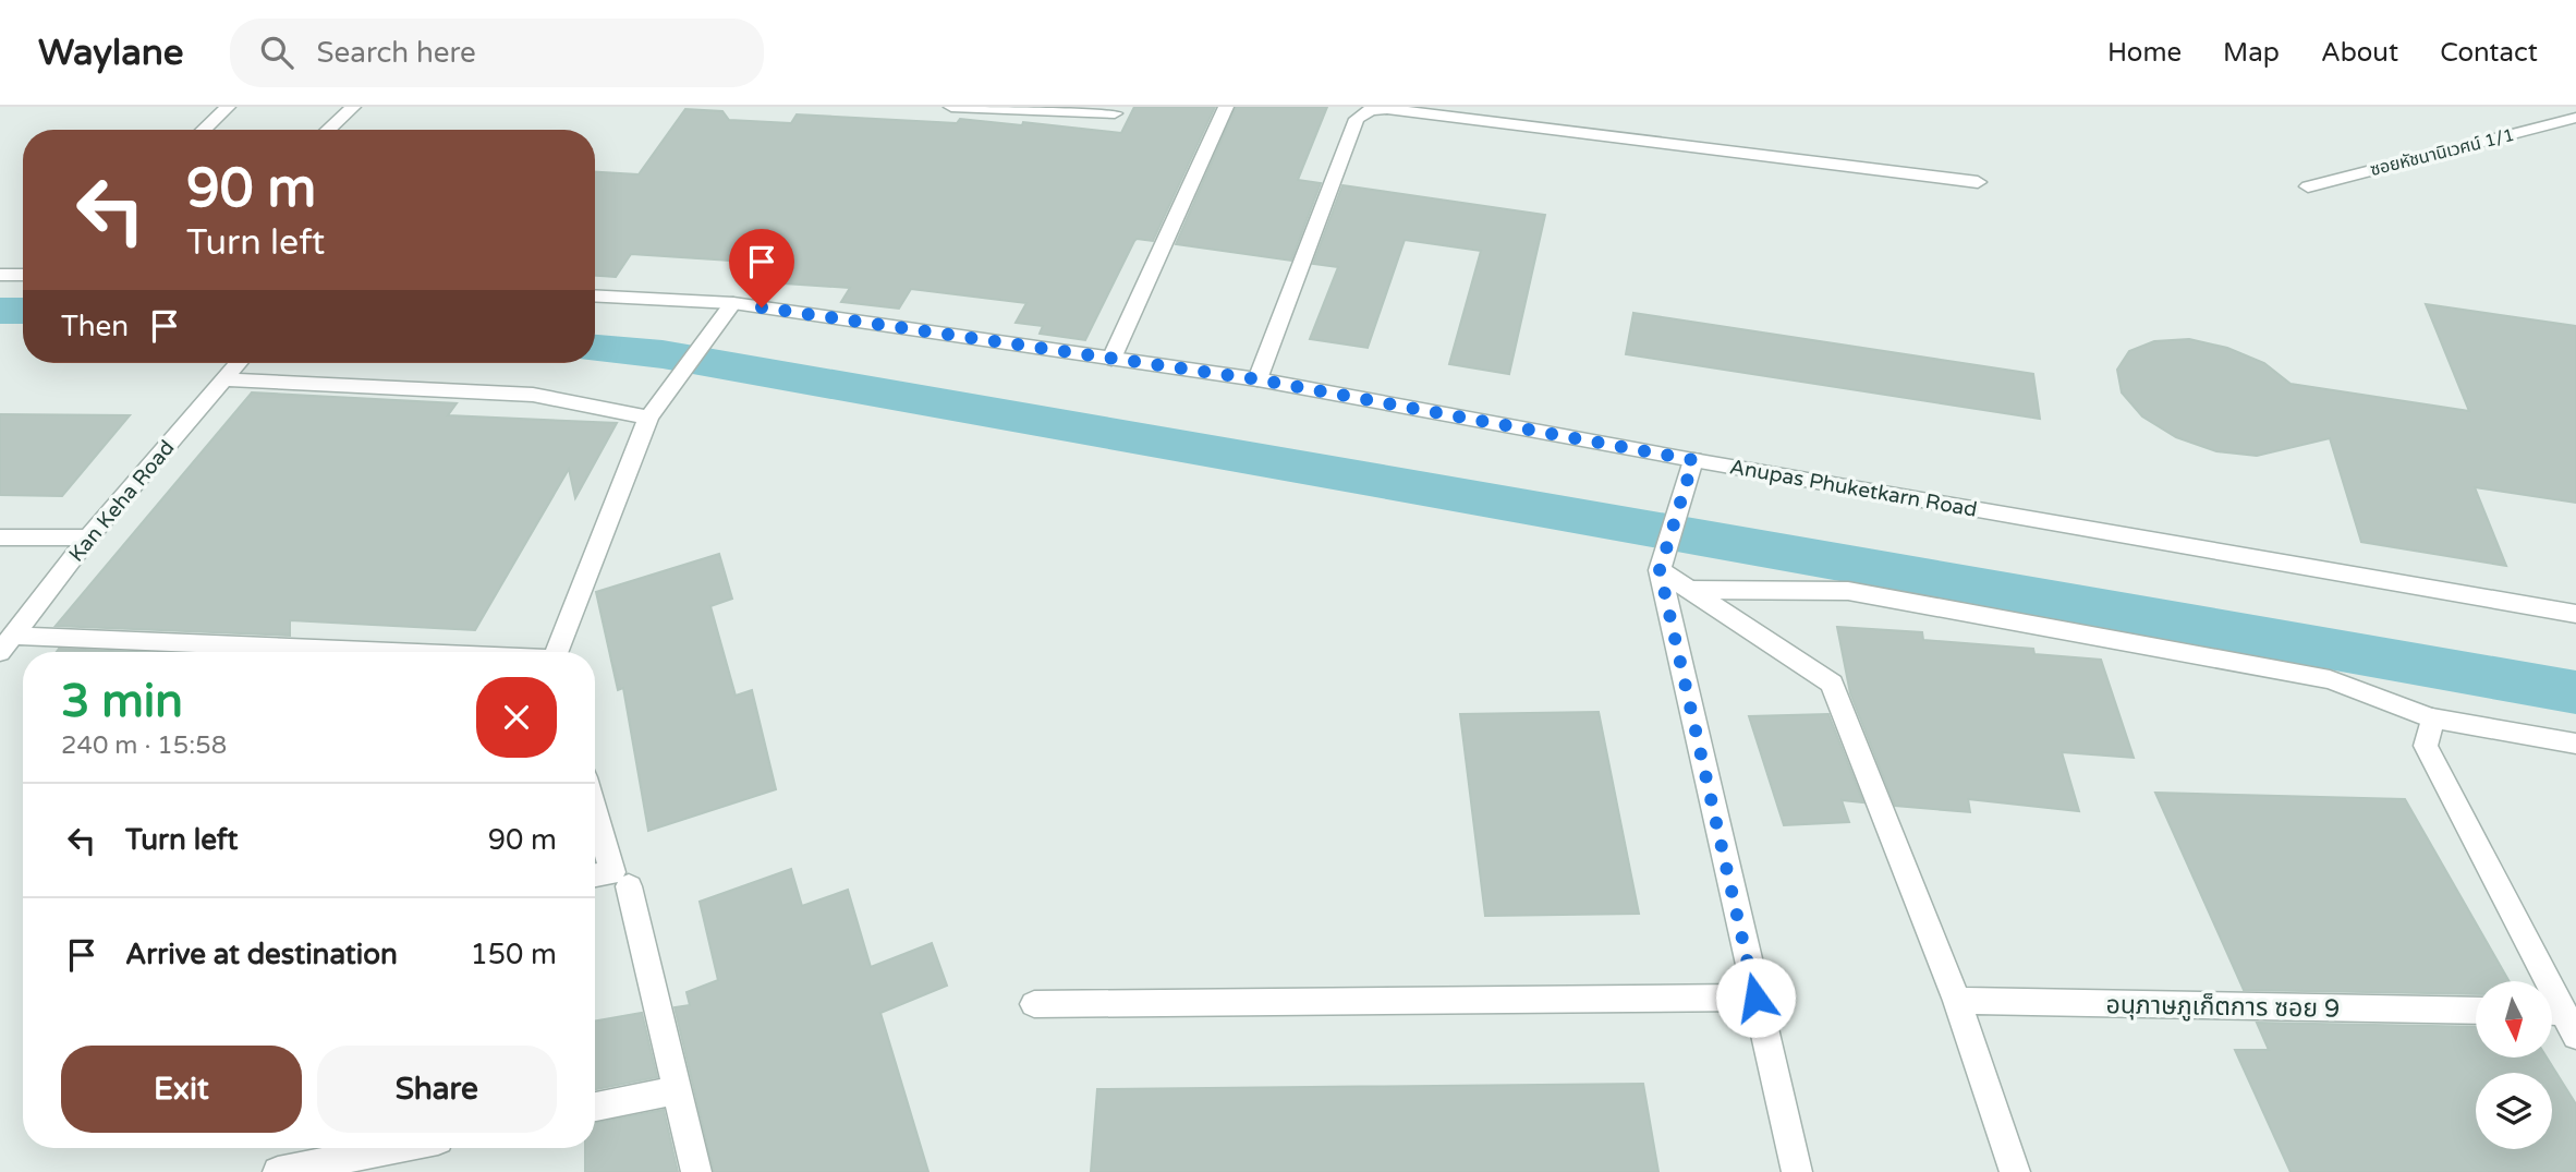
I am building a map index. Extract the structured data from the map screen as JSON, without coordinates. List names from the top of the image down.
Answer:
{
  "streets": {
    "street": [
      "ซอยหัชนานิเวศน์ 1/1",
      "Anupas Phuketkarn Road",
      "Kan Keha Road",
      "อนุภาษภูเก็ตการ ซอย 9"
    ]
  },
  "north": "bottom",
  "page": {
    "header": "Waylane",
    "search": "Search here",
    "nav": [
      "Home",
      "Map",
      "About",
      "Contact"
    ],
    "turn": ["90 m", "Turn left"],
    "then": "Then",
    "heading": ["3 min", "240 m · 15:58"],
    "list": [
      {
        "name": "Turn left",
        "value": "90 m"
      },
      {
        "name": "Arrive at destination",
        "value": "150 m"
      }
    ],
    "buttons": ["Exit", "Share"]
  }
}
